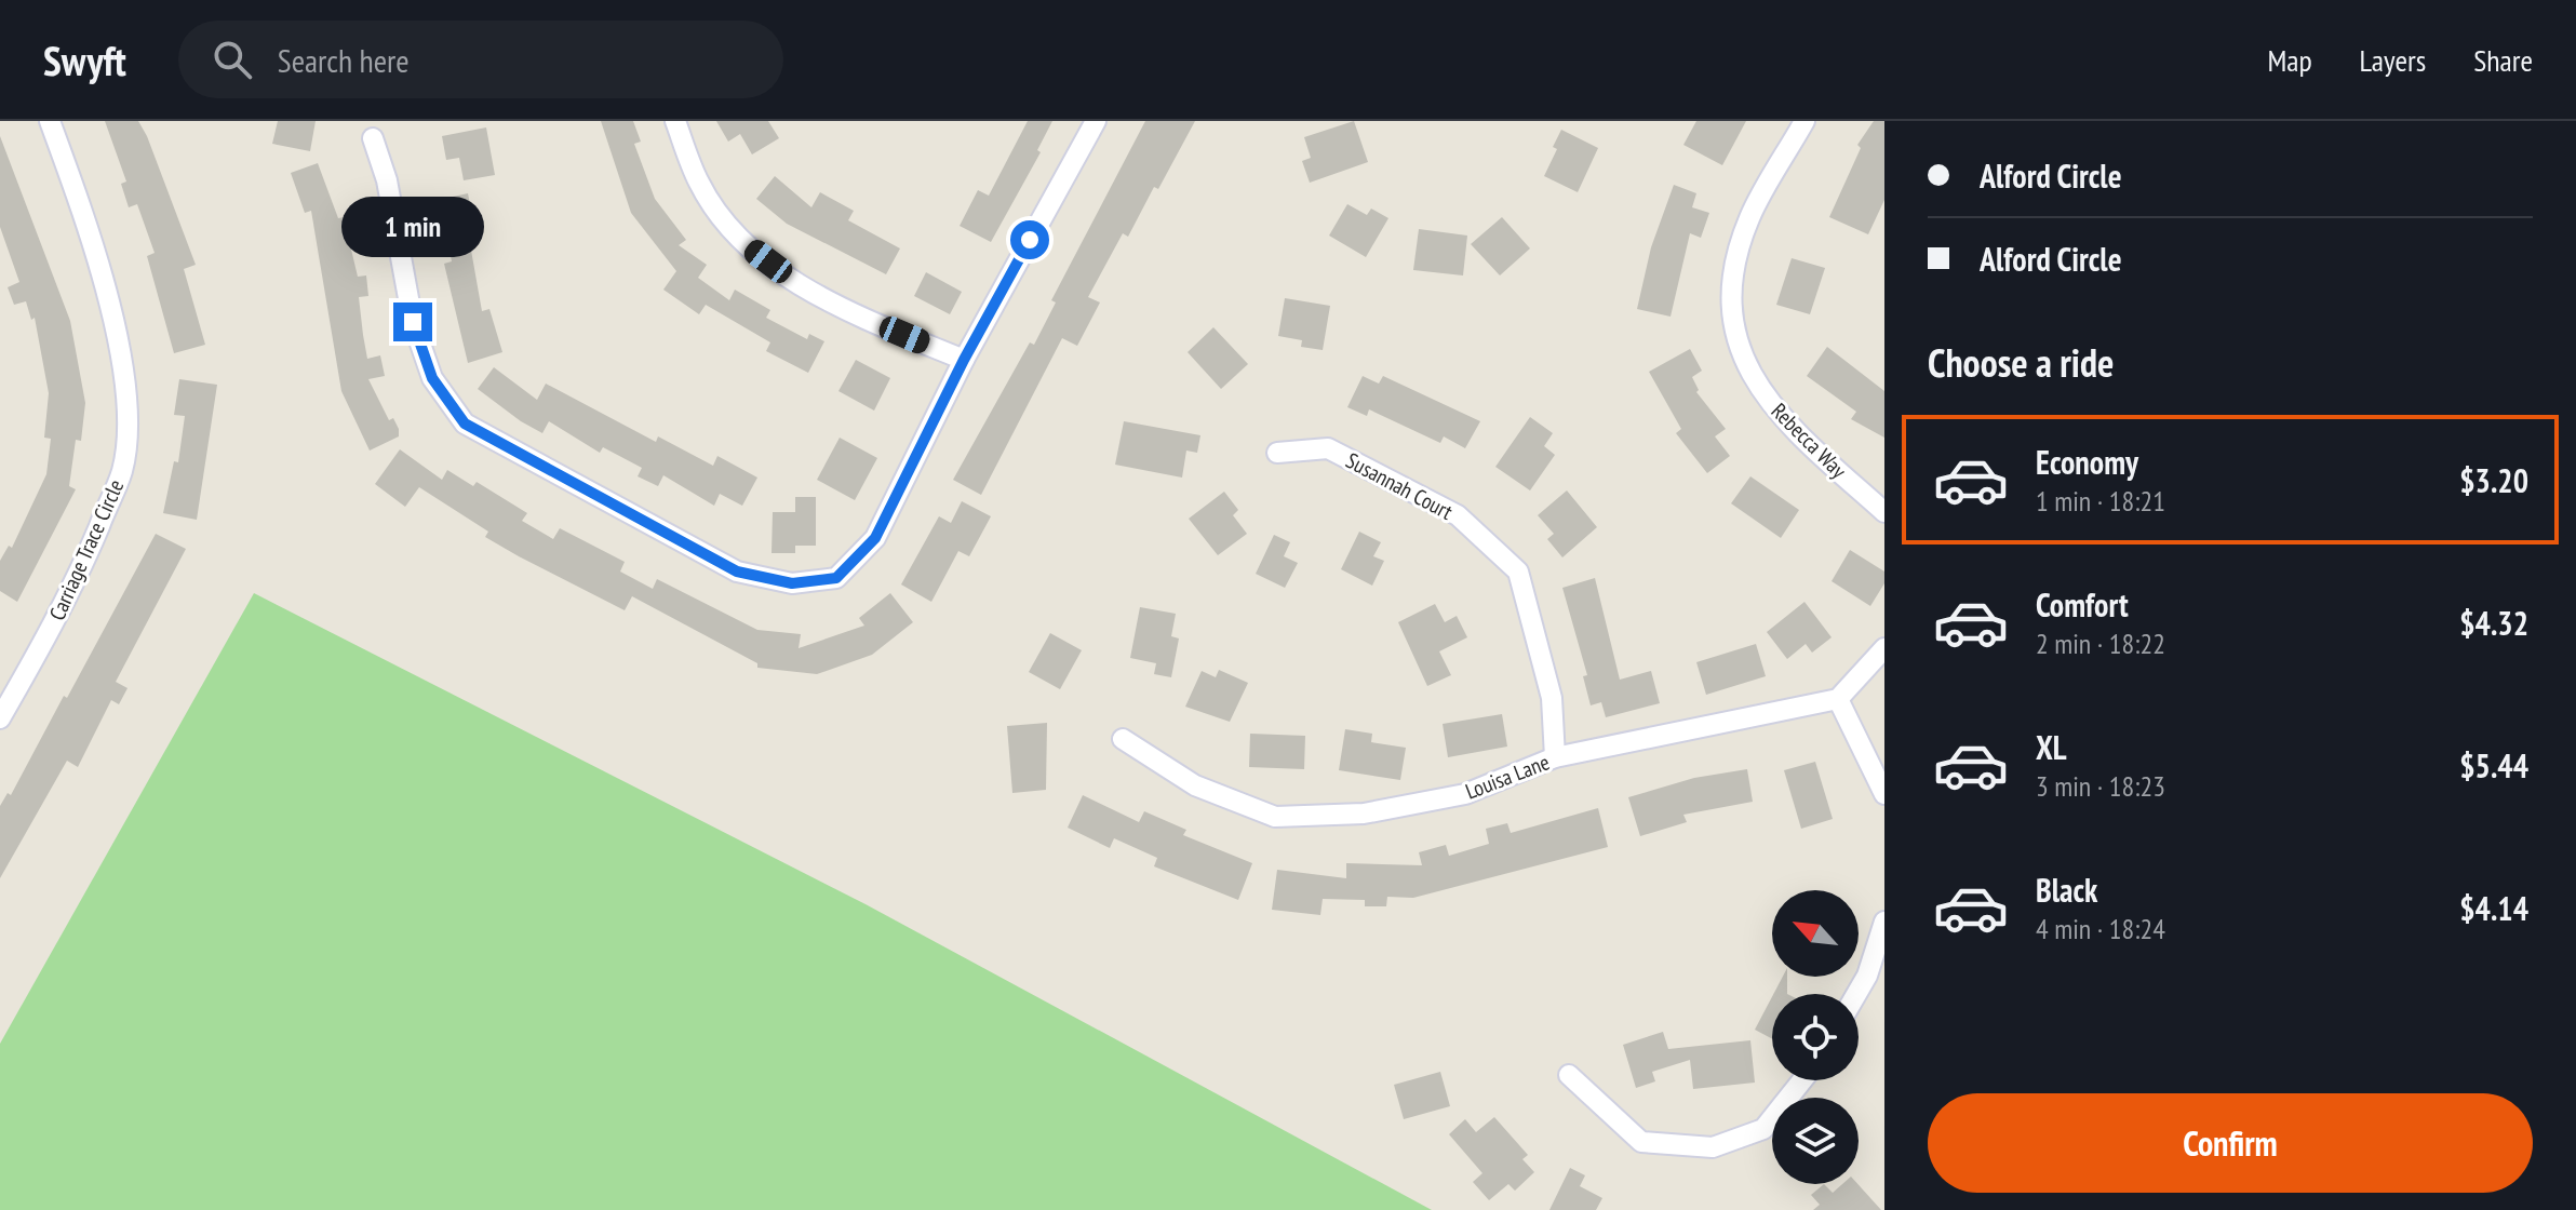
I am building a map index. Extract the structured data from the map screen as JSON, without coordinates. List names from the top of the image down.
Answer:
{
  "streets": {
    "street": [
      "Rebecca Way",
      "Susannah Court",
      "Carriage Trace Circle",
      "Louisa Lane"
    ]
  },
  "crossings": [
    ["Susannah Court", "Louisa Lane"]
  ],
  "north": "top left",
  "page": {
    "header": "Swyft",
    "search": "Search here",
    "nav": ["Map", "Layers", "Share"],
    "banner": ["Alford Circle", "Alford Circle"],
    "bubble": "1 min",
    "heading": "Choose a ride",
    "list": [
      {
        "name": "Economy",
        "note": "1 min · 18:21",
        "value": "$3.20"
      },
      {
        "name": "Comfort",
        "note": "2 min · 18:22",
        "value": "$4.32"
      },
      {
        "name": "XL",
        "note": "3 min · 18:23",
        "value": "$5.44"
      },
      {
        "name": "Black",
        "note": "4 min · 18:24",
        "value": "$4.14"
      }
    ],
    "buttons": "Confirm"
  }
}
